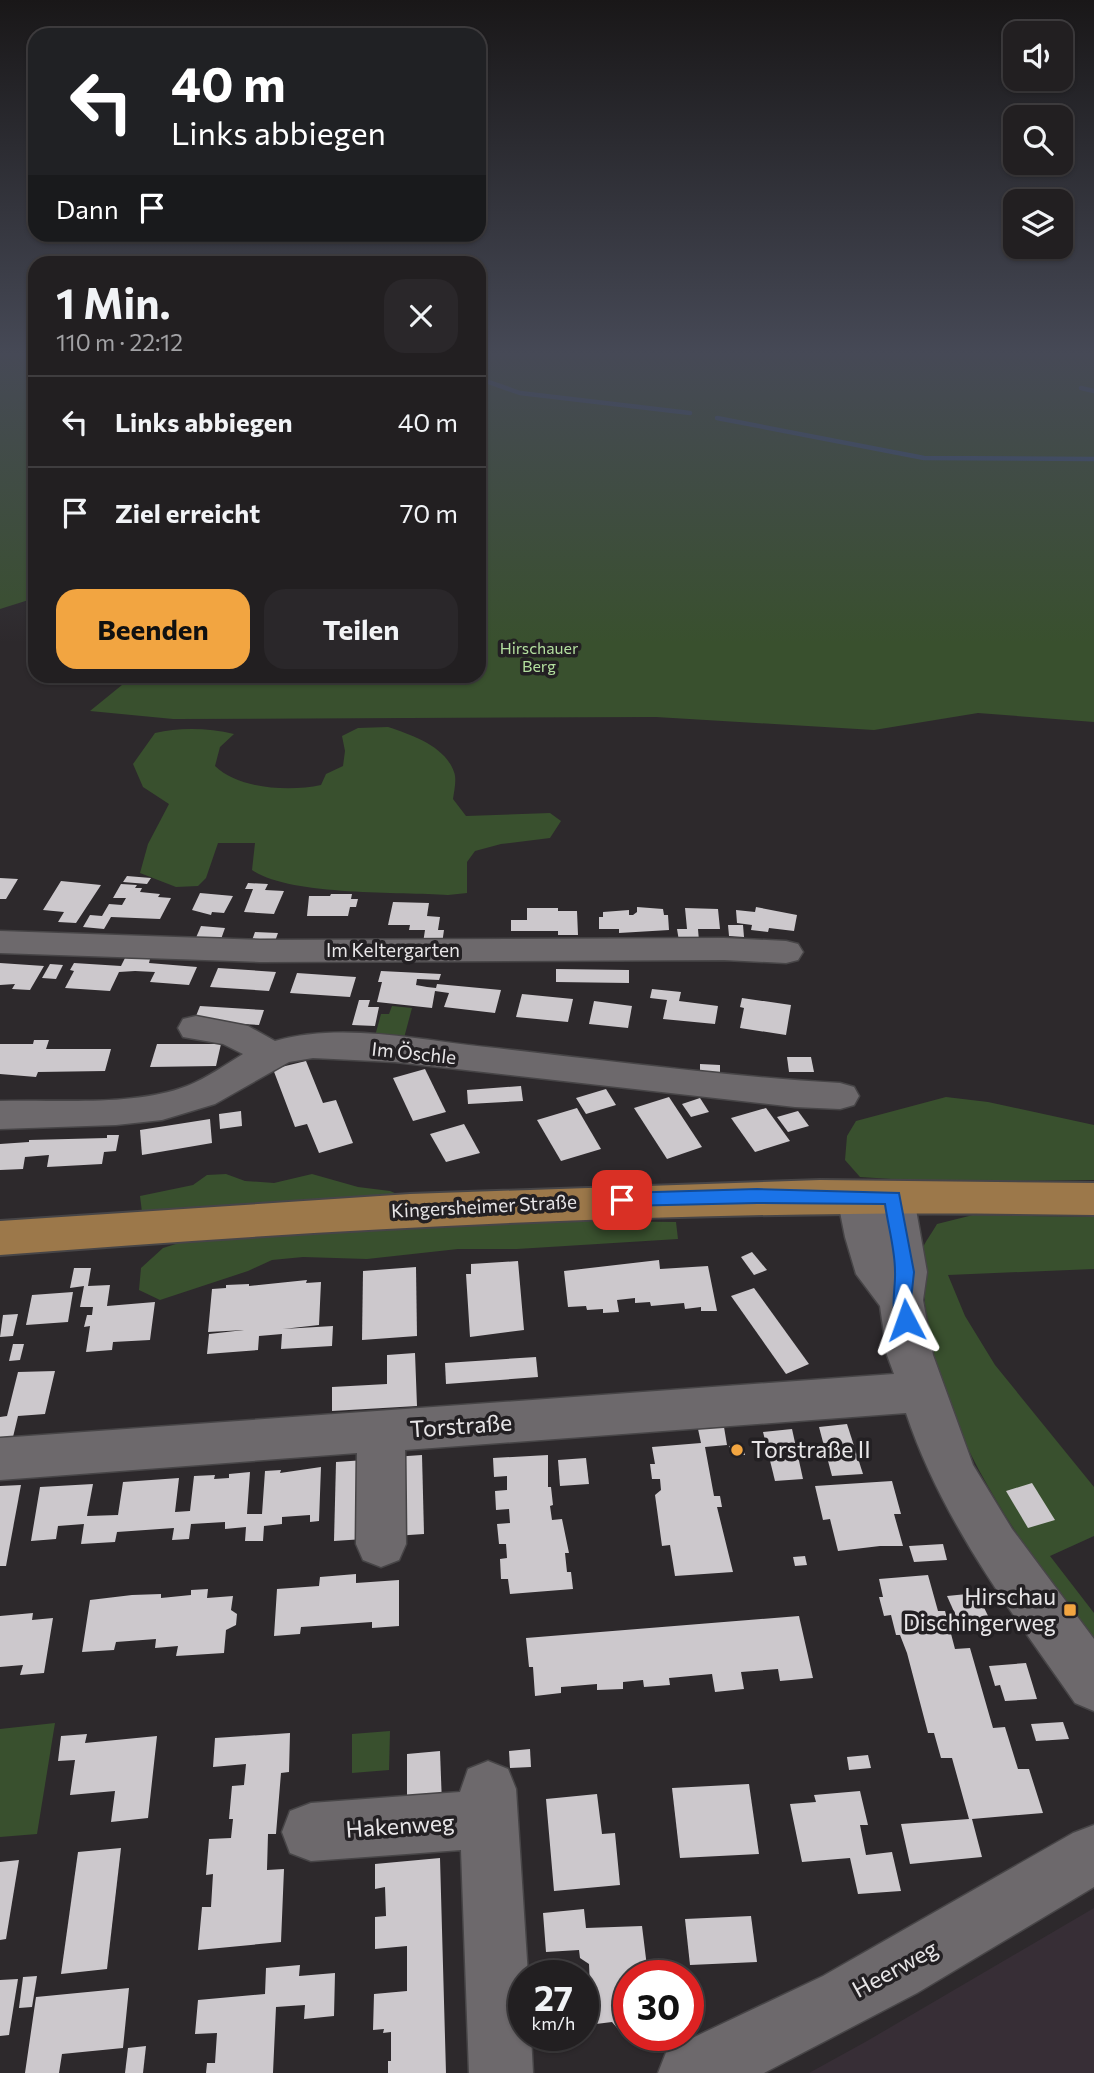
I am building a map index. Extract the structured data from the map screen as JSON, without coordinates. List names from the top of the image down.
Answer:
{
  "streets": {
    "main road": ["Kingersheimer Straße"],
    "street": [
      "Im Keltergarten",
      "Im Öschle",
      "Torstraße",
      "Hakenweg",
      "Heerweg"
    ]
  },
  "parks": ["Hirschauer Berg"],
  "places": {
    "other": ["Torstraße II"],
    "transit": ["Hirschau Dischingerweg"]
  },
  "page": {
    "turn": ["40 m", "Links abbiegen"],
    "then": "Dann",
    "heading": ["1 Min.", "110 m · 22:12"],
    "list": [
      {
        "name": "Links abbiegen",
        "value": "40 m"
      },
      {
        "name": "Ziel erreicht",
        "value": "70 m"
      }
    ],
    "buttons": ["Beenden", "Teilen"],
    "speed": "27 km/h",
    "limit": "30"
  }
}
